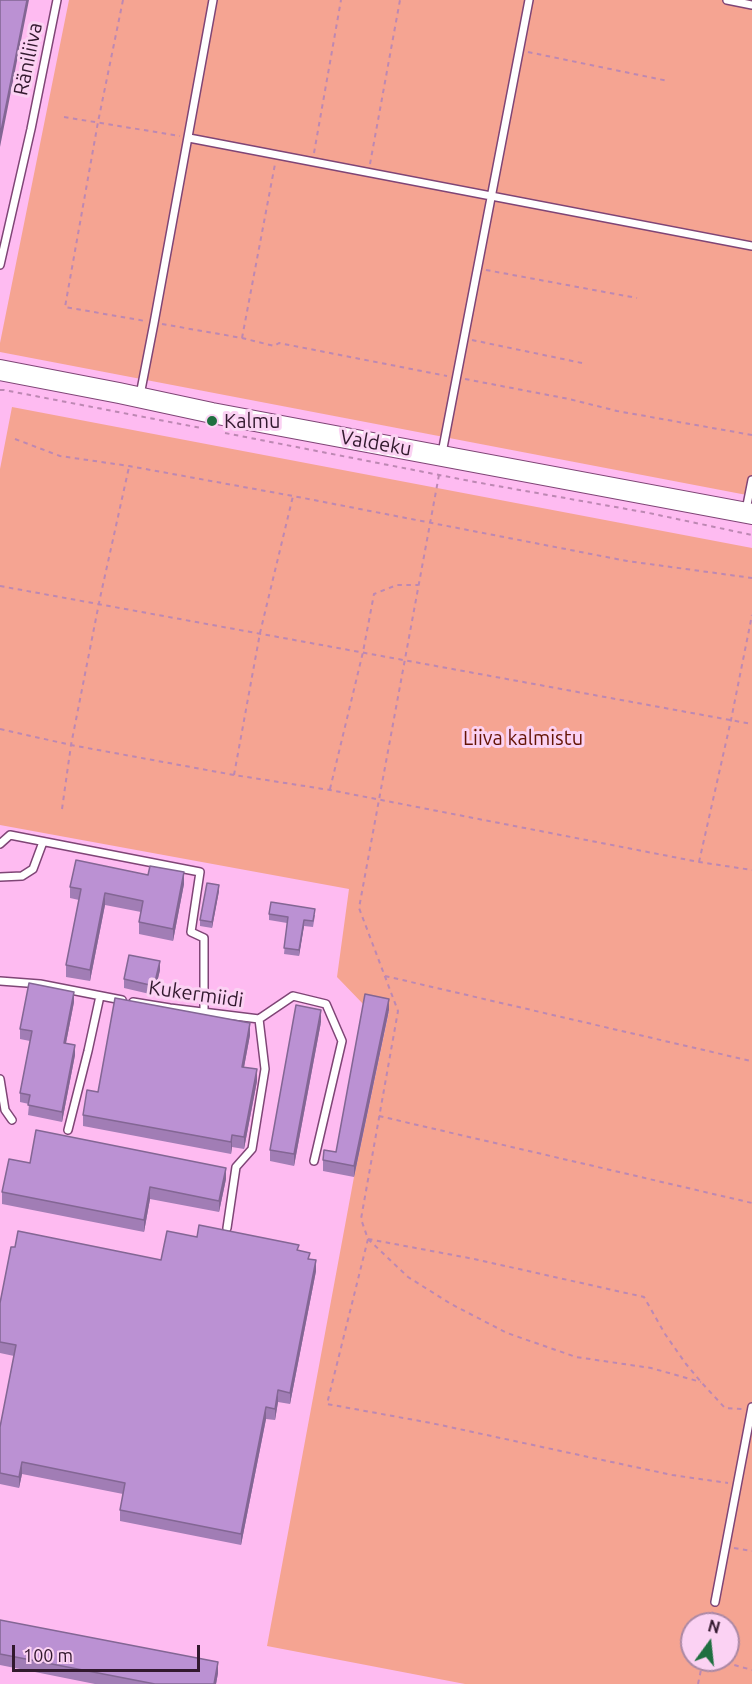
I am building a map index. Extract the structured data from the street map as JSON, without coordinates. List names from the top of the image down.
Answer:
{
  "streets": {
    "street": ["Valdeku"],
    "lane": ["Räniliiva", "Kukermiidi"]
  },
  "parks": ["Liiva kalmistu"],
  "places": ["Kalmu"],
  "scale_bar": "100 m",
  "north": "top"
}
